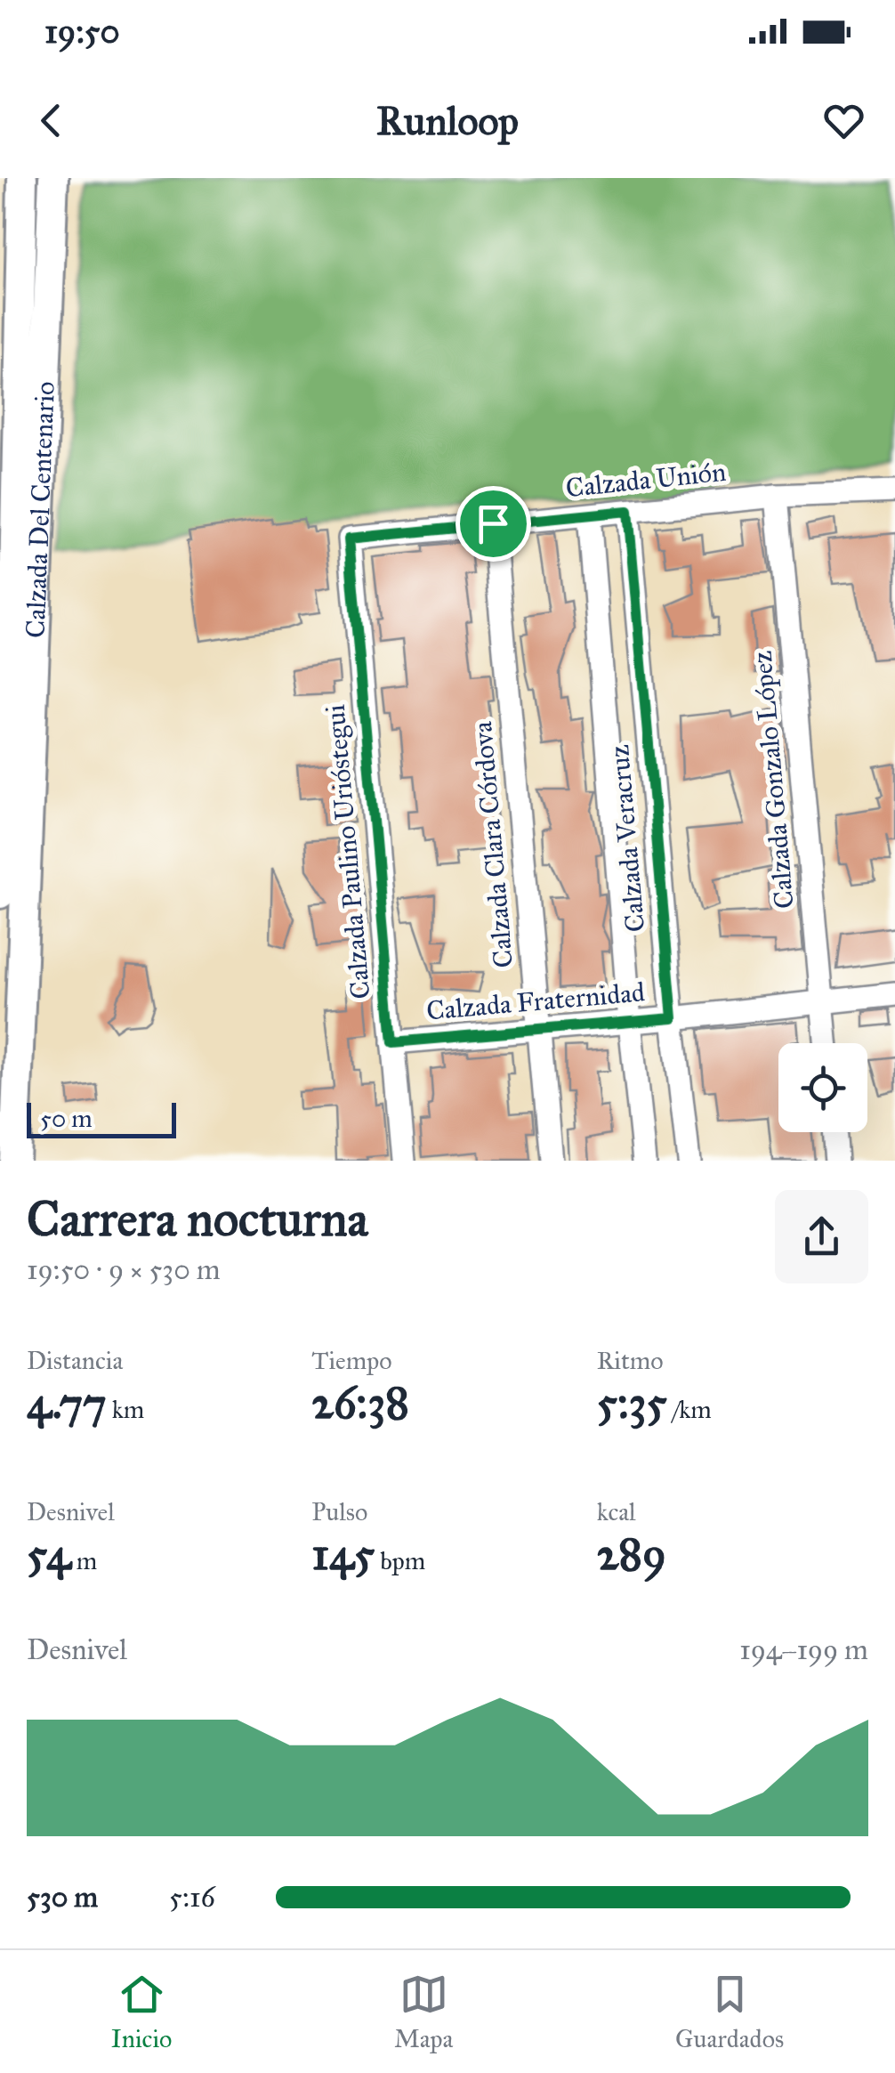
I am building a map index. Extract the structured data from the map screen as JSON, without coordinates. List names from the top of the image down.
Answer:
{
  "streets": {
    "main road": ["Calzada Del Centenario"],
    "street": [
      "Calzada Unión",
      "Calzada Gonzalo López",
      "Calzada Veracruz",
      "Calzada Clara Córdova",
      "Calzada Paulino Urióstegui",
      "Calzada Fraternidad"
    ]
  },
  "crossings": [
    ["Calzada Unión", "Calzada Gonzalo López"],
    ["Calzada Unión", "Calzada Veracruz"],
    ["Calzada Unión", "Calzada Clara Córdova"],
    ["Calzada Unión", "Calzada Paulino Urióstegui"],
    ["Calzada Gonzalo López", "Calzada Fraternidad"],
    ["Calzada Veracruz", "Calzada Fraternidad"],
    ["Calzada Clara Córdova", "Calzada Fraternidad"],
    ["Calzada Paulino Urióstegui", "Calzada Fraternidad"]
  ],
  "scale_bar": "50 m",
  "page": {
    "status": "19:50",
    "header": "Runloop",
    "scale": "50 m",
    "heading": ["Carrera nocturna", "19:50 · 9 × 530 m"],
    "stats": [
      ["Distancia", "4.77 km"],
      ["Tiempo", "26:38"],
      ["Ritmo", "5:35 /km"],
      ["Desnivel", "54 m"],
      ["Pulso", "145 bpm"],
      ["kcal", "289"]
    ],
    "chart": ["Desnivel", "194–199 m"],
    "list": [
      {
        "name": "530 m",
        "note": "5:16"
      }
    ],
    "tabs": ["Inicio", "Mapa", "Guardados"]
  }
}
